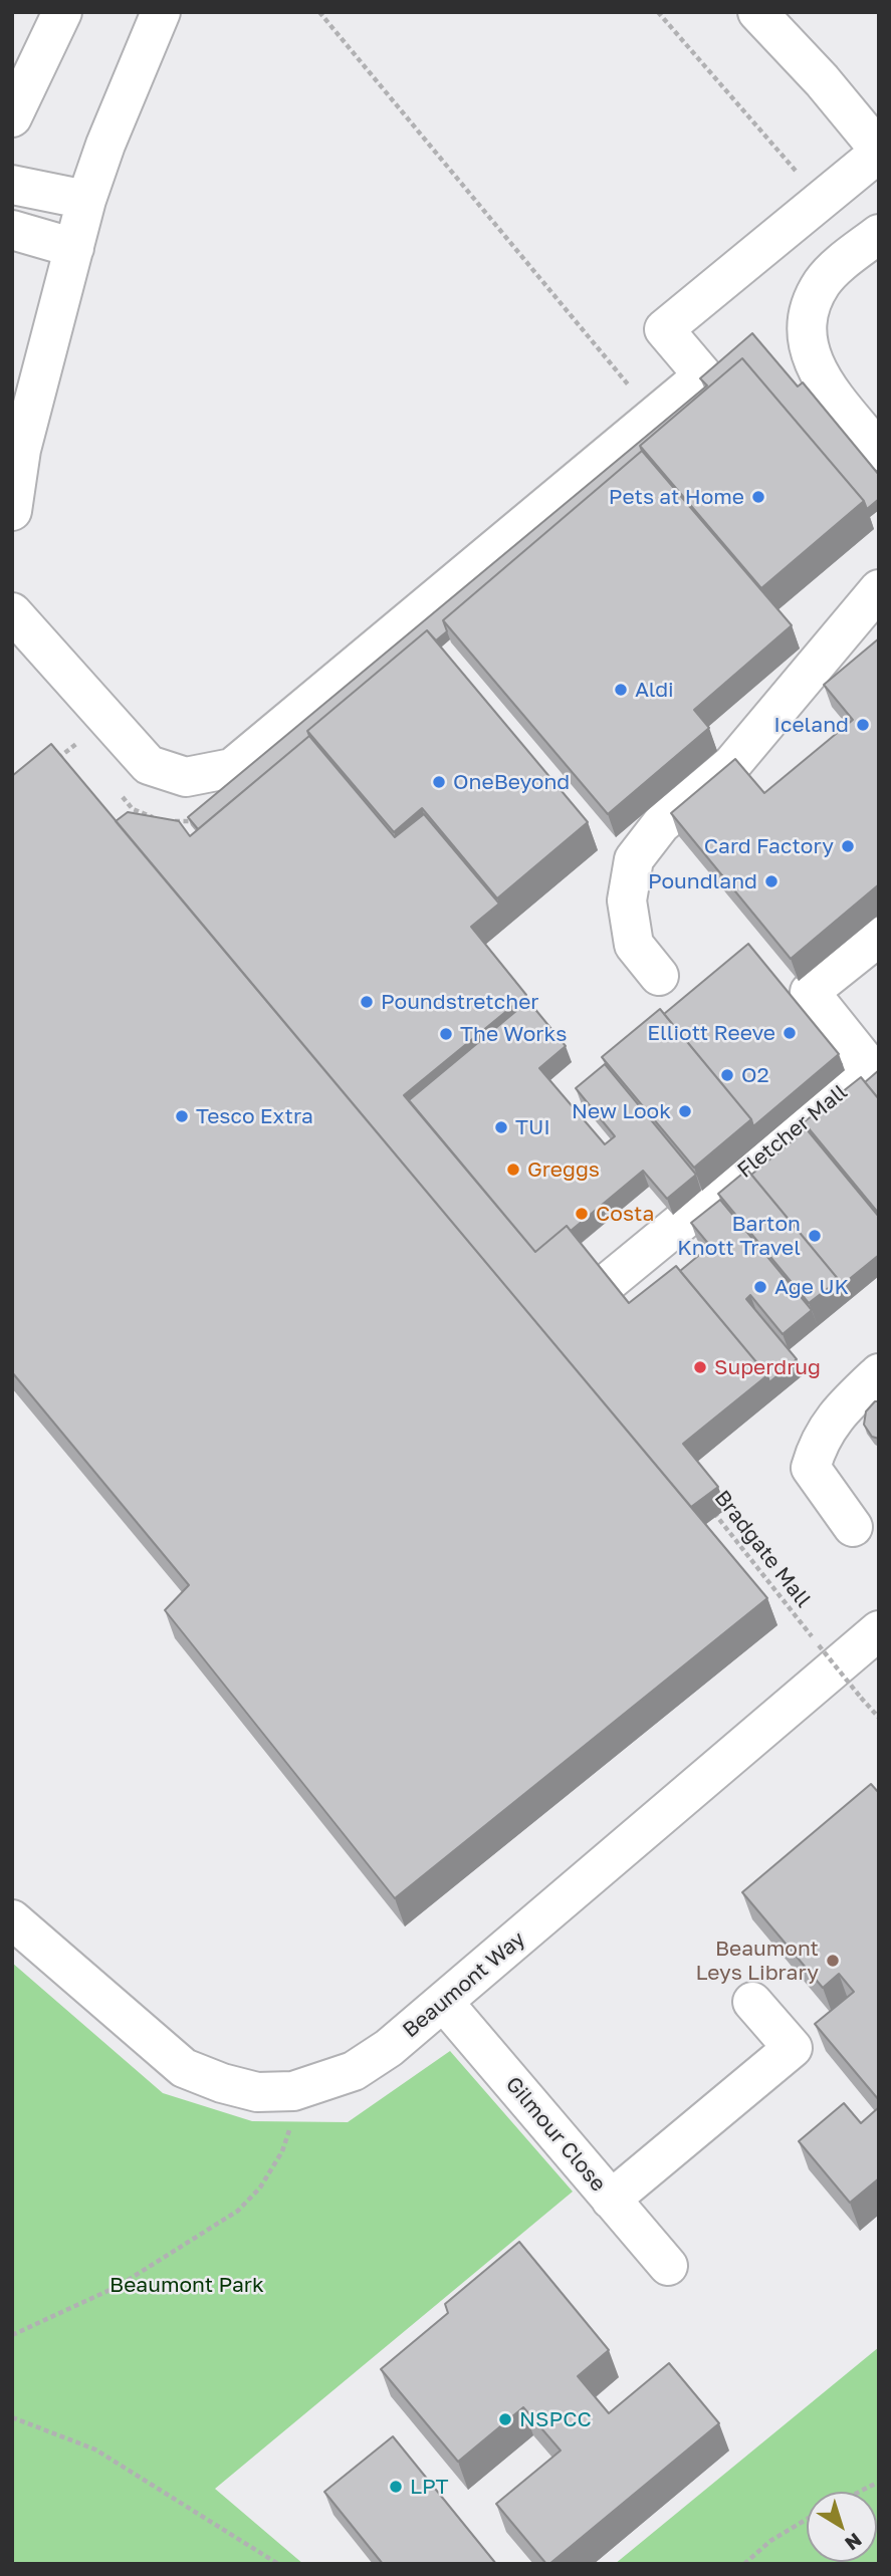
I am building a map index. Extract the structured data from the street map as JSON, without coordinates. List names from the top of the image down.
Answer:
{
  "streets": {
    "street": ["Fletcher Mall", "Beaumont Way", "Gilmour Close"],
    "path": ["Bradgate Mall"]
  },
  "crossings": [
    ["Beaumont Way", "Gilmour Close"]
  ],
  "parks": ["Beaumont Park"],
  "places": [
    "Pets at Home",
    "Aldi",
    "Iceland",
    "OneBeyond",
    "Card Factory",
    "Poundland",
    "Poundstretcher",
    "Elliott Reeve",
    "The Works",
    "O2",
    "New Look",
    "Tesco Extra",
    "TUI",
    "Greggs",
    "Costa",
    "Barton Knott Travel",
    "Age UK",
    "Superdrug",
    "Beaumont Leys Library",
    "NSPCC",
    "LPT"
  ],
  "north": "bottom right"
}
